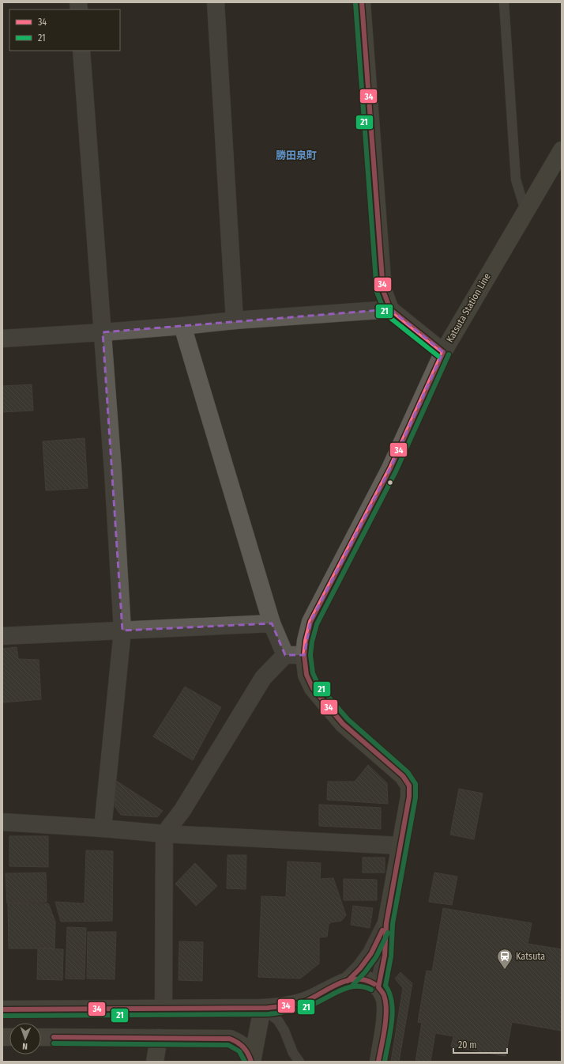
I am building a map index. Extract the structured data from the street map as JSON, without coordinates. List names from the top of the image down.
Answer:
{
  "streets": {
    "street": ["Katsuta Station Line"]
  },
  "districts": ["勝田泉町"],
  "places": {
    "station": ["Katsuta"]
  },
  "lines": ["transit line 34", "transit line 21"],
  "legend": ["34", "21"],
  "scale_bar": "20 m",
  "north": "bottom"
}
